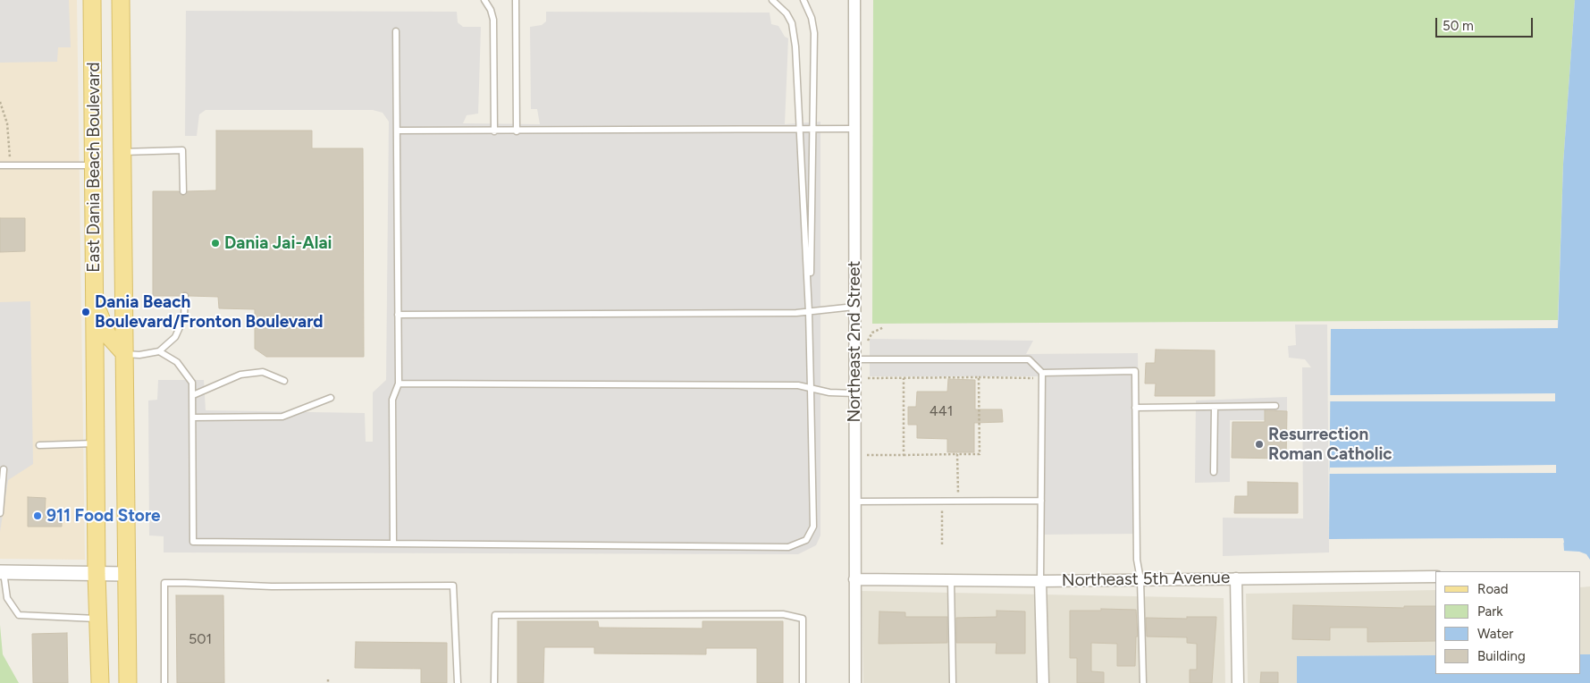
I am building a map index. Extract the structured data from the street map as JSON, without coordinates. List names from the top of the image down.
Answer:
{
  "streets": {
    "main road": ["East Dania Beach Boulevard"],
    "street": ["Northeast 2nd Street", "Northeast 5th Avenue"]
  },
  "crossings": [
    ["Northeast 2nd Street", "Northeast 5th Avenue"]
  ],
  "places": [
    "Dania Jai-Alai",
    "Dania Beach Boulevard/Fronton Boulevard",
    "Resurrection Roman Catholic",
    "911 Food Store"
  ],
  "house_numbers": ["441", "501"],
  "legend": [
    "Road",
    "Park",
    "Water",
    "Building"
  ],
  "scale_bar": "50 m"
}
